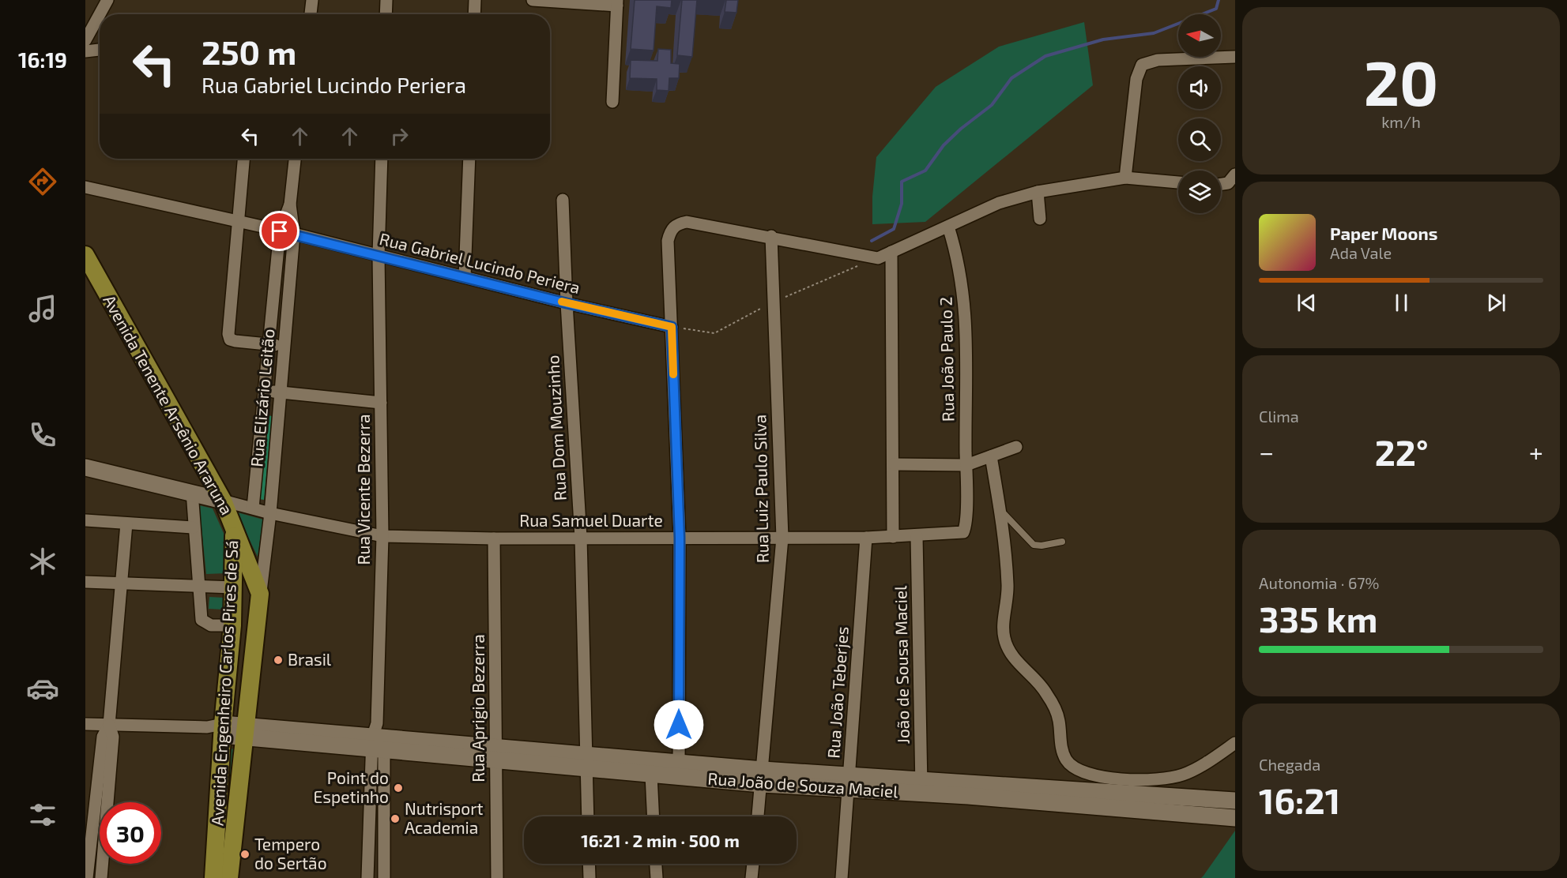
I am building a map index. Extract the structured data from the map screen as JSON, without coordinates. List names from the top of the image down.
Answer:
{
  "streets": {
    "main road": ["Avenida Tenente Arsênio Araruna", "Avenida Engenheiro Carlos Pires de Sá"],
    "street": [
      "Rua Gabriel Lucindo Periera",
      "Rua João Paulo 2",
      "Rua Elizário Leitão",
      "Rua Dom Mouzinho",
      "Rua Luiz Paulo Silva",
      "Rua Vicente Bezerra",
      "Rua Samuel Duarte",
      "João de Sousa Maciel",
      "Rua João Teberjes",
      "Rua Aprigio Bezerra",
      "Rua João de Souza Maciel"
    ]
  },
  "crossings": [
    ["Rua Gabriel Lucindo Periera", "Rua Elizário Leitão"],
    ["Rua Gabriel Lucindo Periera", "Rua Dom Mouzinho"],
    ["Rua Gabriel Lucindo Periera", "Rua Vicente Bezerra"],
    ["Rua João Paulo 2", "Rua Samuel Duarte"],
    ["Rua Elizário Leitão", "Rua Samuel Duarte"],
    ["Rua Elizário Leitão", "Avenida Engenheiro Carlos Pires de Sá"],
    ["Avenida Tenente Arsênio Araruna", "Rua Samuel Duarte"],
    ["Avenida Tenente Arsênio Araruna", "Avenida Engenheiro Carlos Pires de Sá"],
    ["Rua Dom Mouzinho", "Rua Samuel Duarte"],
    ["Rua Dom Mouzinho", "Rua João de Souza Maciel"],
    ["Rua Luiz Paulo Silva", "Rua Samuel Duarte"],
    ["Rua Luiz Paulo Silva", "Rua João de Souza Maciel"],
    ["Rua Vicente Bezerra", "Rua Samuel Duarte"],
    ["Rua Vicente Bezerra", "Rua João de Souza Maciel"],
    ["Rua Samuel Duarte", "João de Sousa Maciel"],
    ["Rua Samuel Duarte", "Rua João Teberjes"],
    ["Rua Samuel Duarte", "Rua Aprigio Bezerra"],
    ["João de Sousa Maciel", "Rua João de Souza Maciel"],
    ["Avenida Engenheiro Carlos Pires de Sá", "Rua João de Souza Maciel"],
    ["Rua João Teberjes", "Rua João de Souza Maciel"],
    ["Rua Aprigio Bezerra", "Rua João de Souza Maciel"]
  ],
  "places": [
    "Brasil",
    "Point do Espetinho",
    "Nutrisport Academia",
    "Tempero do Sertão"
  ],
  "north": "left",
  "page": {
    "tabs": "16:19",
    "tile": [
      ["20", "km/h"],
      "Clima",
      ["Autonomia · 67%", "335 km"],
      ["Chegada", "16:21"]
    ],
    "turn": ["250 m", "Rua Gabriel Lucindo Periera"],
    "song": ["Paper Moons", "Ada Vale"],
    "heat": ["−", "22°", "+"],
    "limit": "30",
    "trip": "16:21 · 2 min · 500 m"
  }
}
